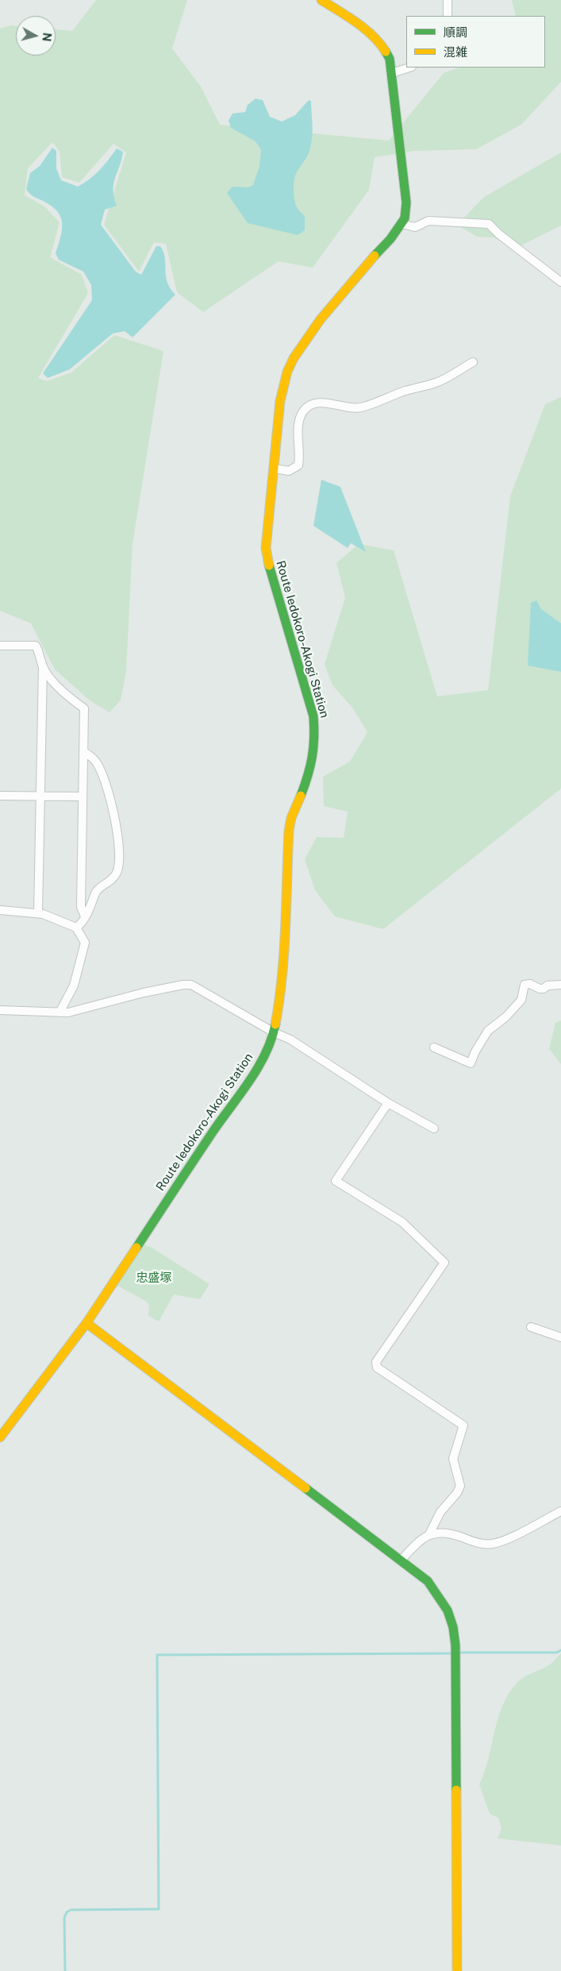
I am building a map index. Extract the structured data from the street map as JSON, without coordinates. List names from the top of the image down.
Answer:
{
  "streets": {
    "main road": ["Route Iedokoro-Akogi Station"]
  },
  "parks": ["忠盛塚"],
  "legend": ["順調", "混雑"],
  "north": "right"
}
